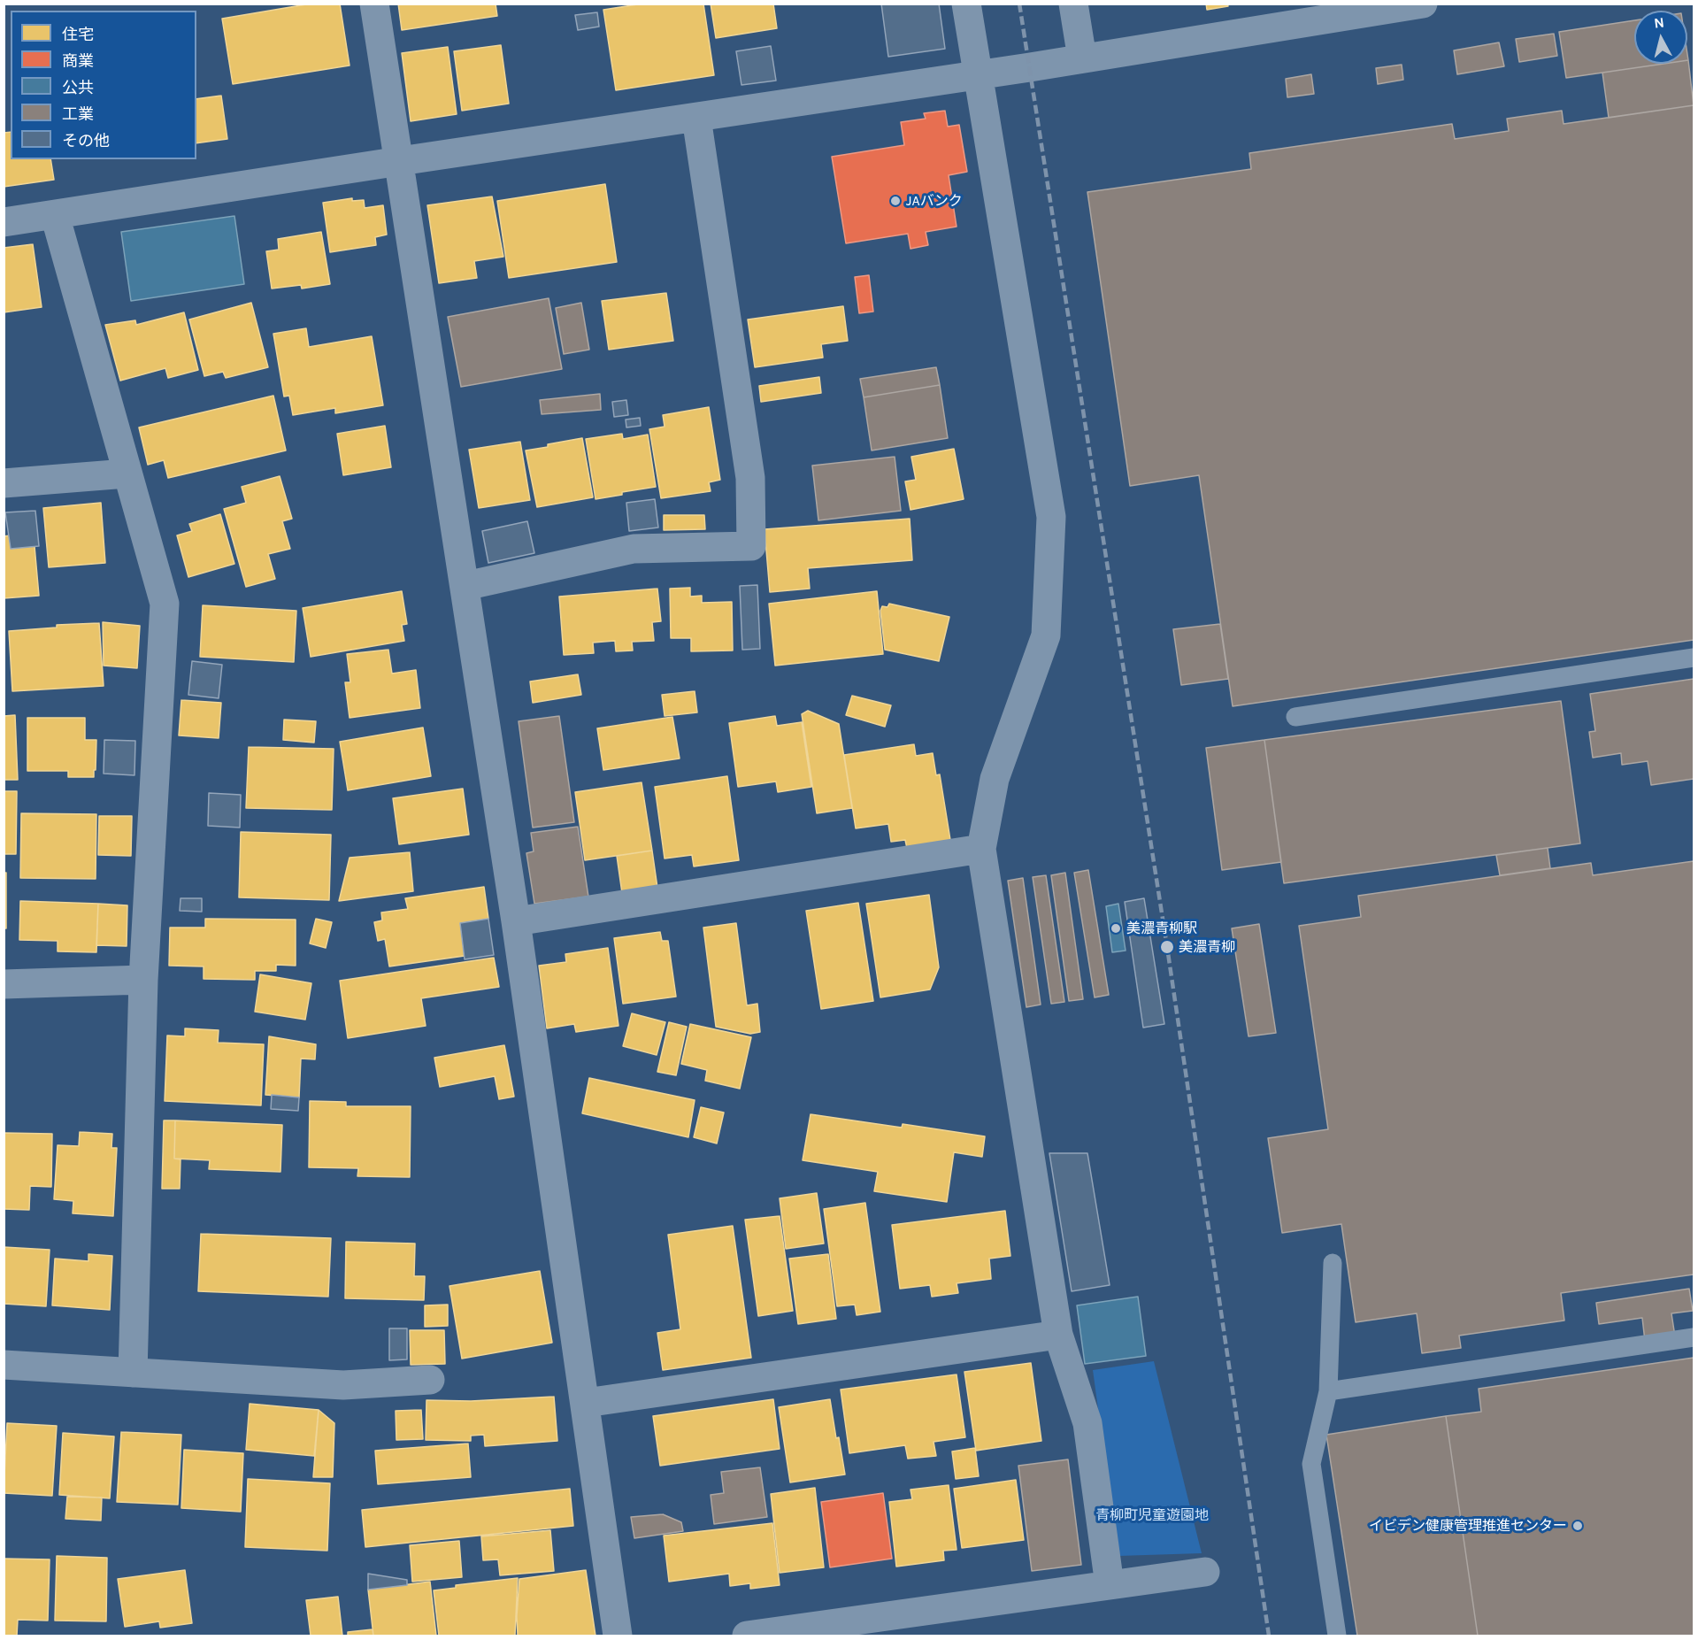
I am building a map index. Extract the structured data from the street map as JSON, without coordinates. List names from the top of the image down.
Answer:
{
  "parks": ["青柳町児童遊園地"],
  "places": [
    "JAバンク",
    "美濃青柳駅",
    "美濃青柳",
    "イビデン健康管理推進センター"
  ],
  "legend": [
    "住宅",
    "商業",
    "公共",
    "工業",
    "その他"
  ],
  "north": "top"
}
